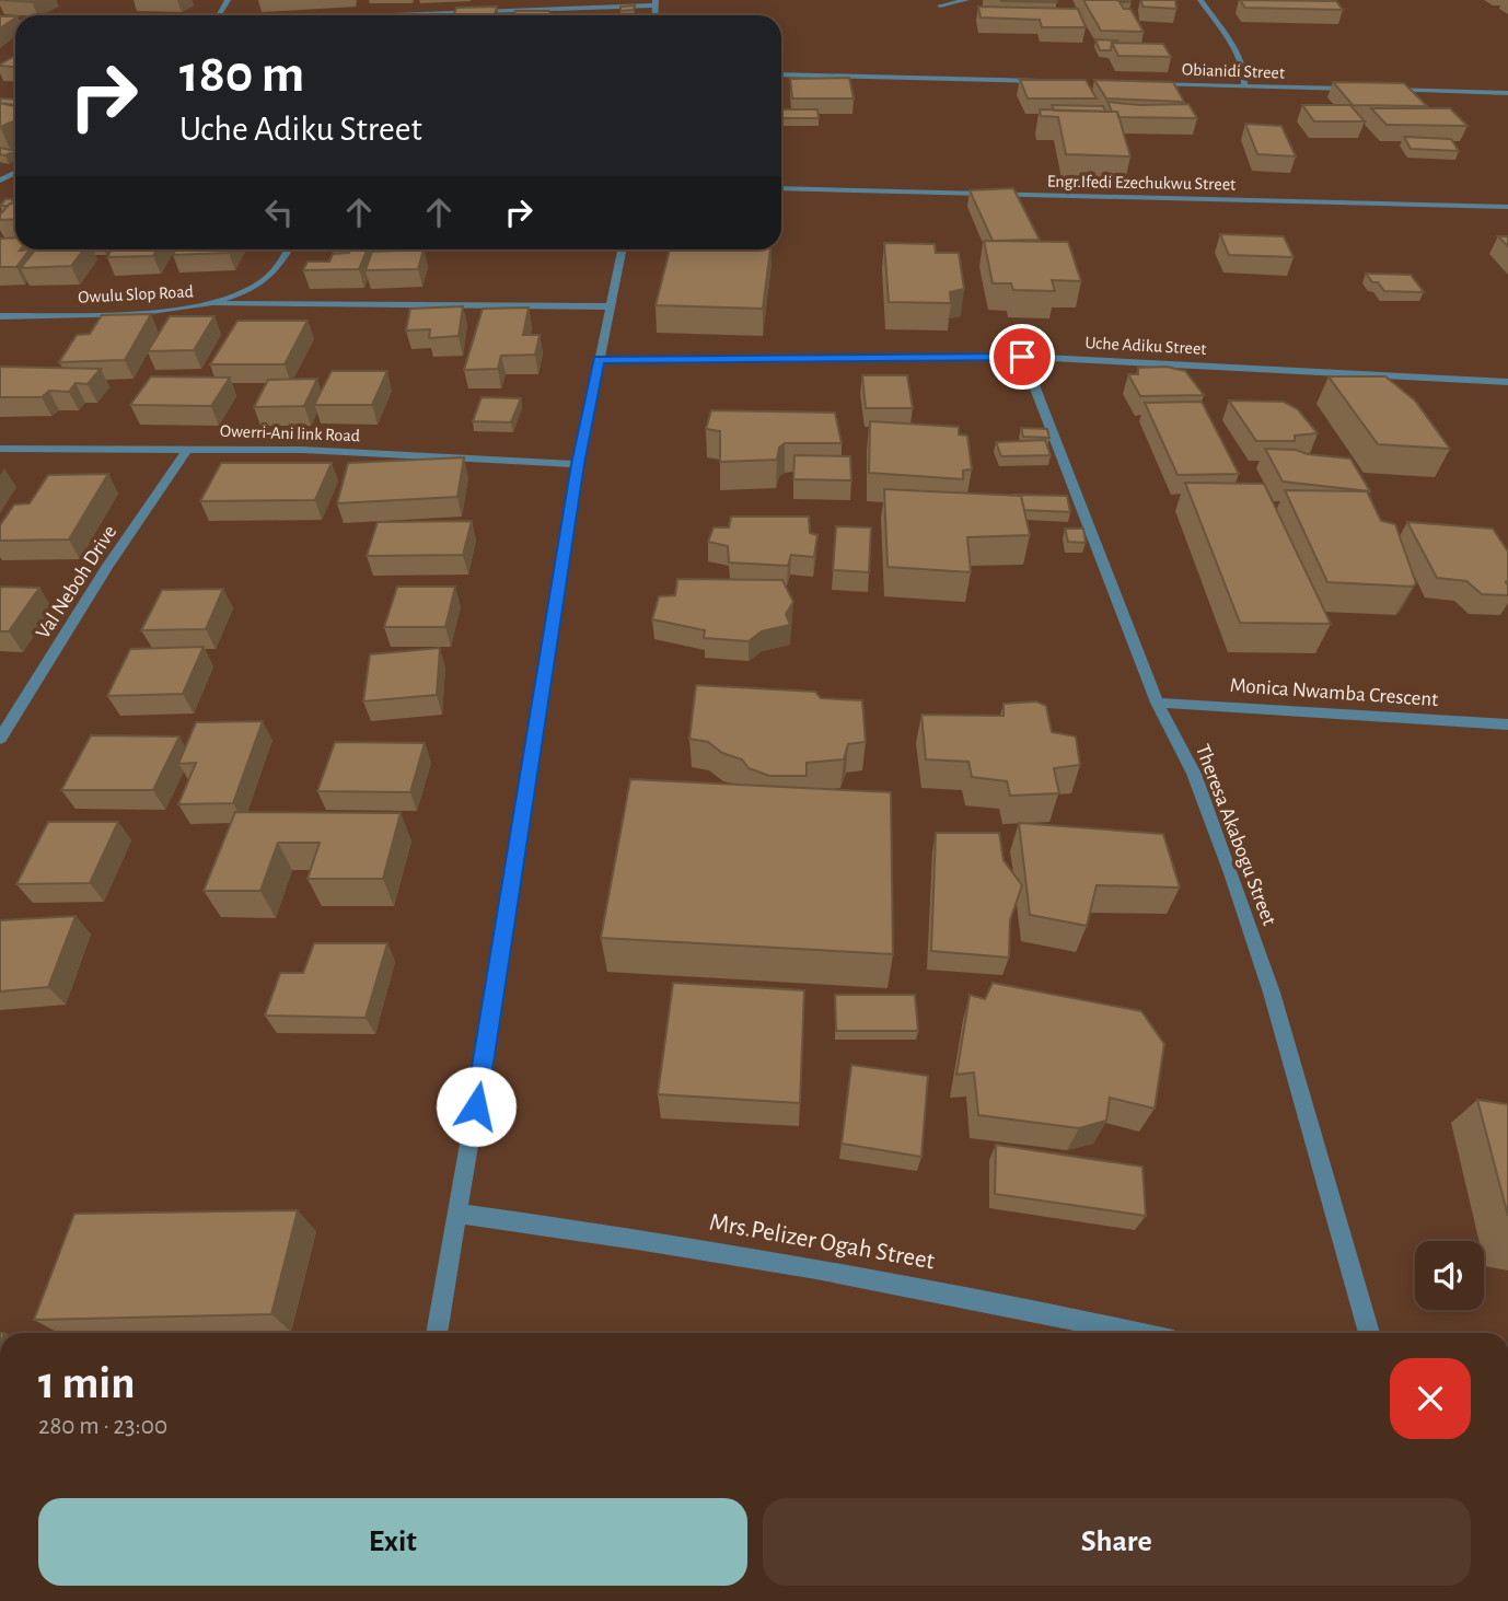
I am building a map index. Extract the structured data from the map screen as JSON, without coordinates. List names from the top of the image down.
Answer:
{
  "streets": {
    "street": [
      "Obianidi Street",
      "Engr.Ifedi Ezechukwu Street",
      "Owulu Slop Road",
      "Uche Adiku Street",
      "Owerri-Ani link Road",
      "Val Neboh Drive",
      "Monica Nwamba Crescent",
      "Theresa Akabogu Street",
      "Mrs.Pelizer Ogah Street"
    ]
  },
  "crossings": [
    ["Uche Adiku Street", "Theresa Akabogu Street"],
    ["Owerri-Ani link Road", "Val Neboh Drive"],
    ["Monica Nwamba Crescent", "Theresa Akabogu Street"]
  ],
  "page": {
    "turn": ["180 m", "Uche Adiku Street"],
    "heading": ["1 min", "280 m · 23:00"],
    "buttons": ["Exit", "Share"]
  }
}
